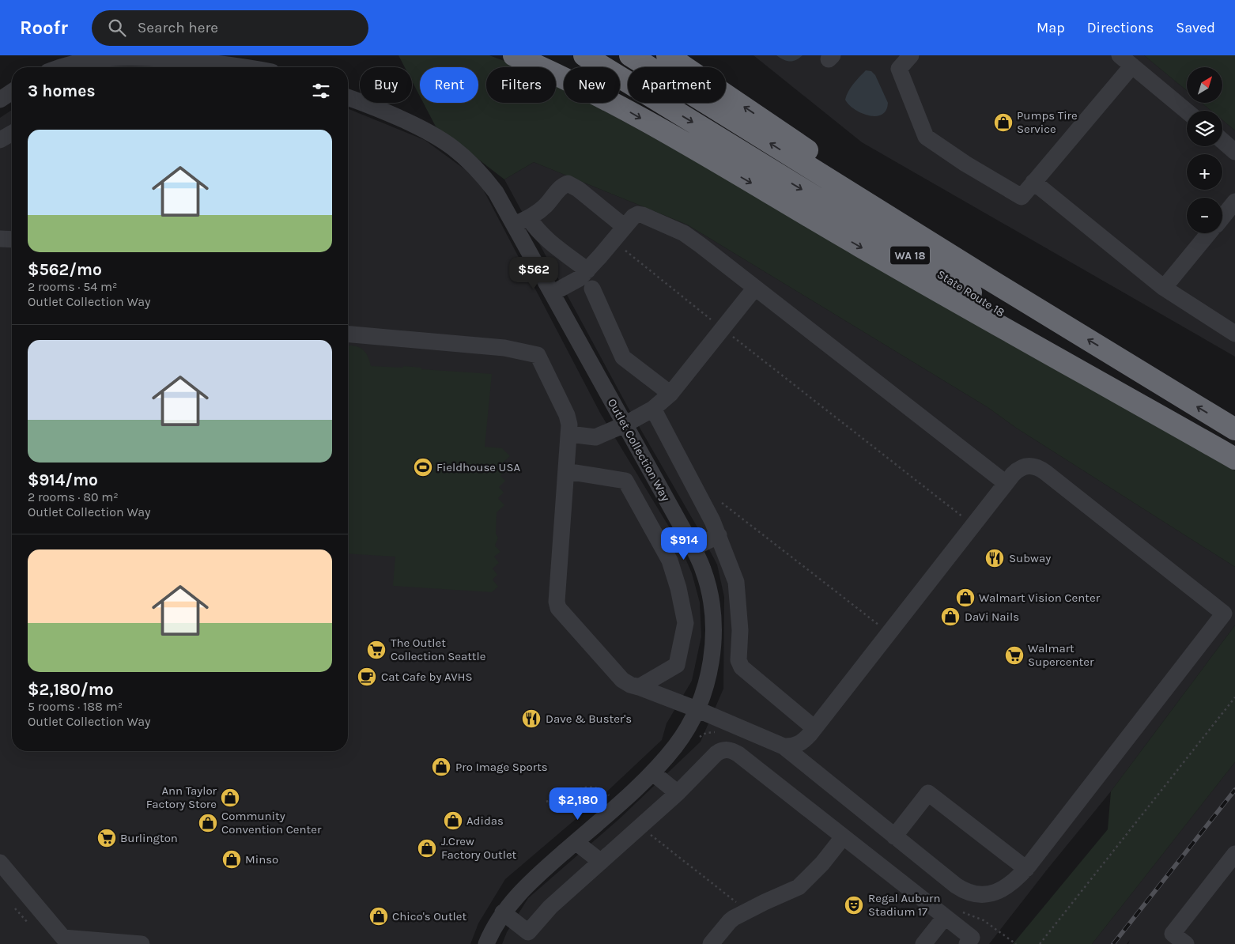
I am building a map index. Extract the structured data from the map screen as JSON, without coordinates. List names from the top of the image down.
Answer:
{
  "streets": {
    "highway": ["WA 18", "State Route 18"],
    "street": ["Outlet Collection Way"]
  },
  "places": {
    "shop": [
      "Pumps Tire Service",
      "Walmart Vision Center",
      "DaVi Nails",
      "Pro Image Sports",
      "Ann Taylor Factory Store",
      "Adidas",
      "Community Convention Center",
      "J.Crew Factory Outlet",
      "Minso",
      "Chico's Outlet"
    ],
    "sports": ["Fieldhouse USA"],
    "restaurant": ["Subway", "Dave & Buster's"],
    "supermarket": ["The Outlet Collection Seattle", "Walmart Supercenter", "Burlington"],
    "cafe": ["Cat Cafe by AVHS"],
    "theatre": ["Regal Auburn Stadium 17"]
  },
  "north": "top right",
  "page": {
    "header": "Roofr",
    "search": "Search here",
    "nav": ["Map", "Directions", "Saved"],
    "map_buttons": ["+", "−"],
    "chip": [
      "Buy",
      "Rent",
      "Filters",
      "New",
      "Apartment"
    ],
    "heading": "3 homes",
    "list": [
      {
        "name": "$562/mo",
        "note": "2 rooms · 54 m² · Outlet Collection Way"
      },
      {
        "name": "$914/mo",
        "note": "2 rooms · 80 m² · Outlet Collection Way"
      },
      {
        "name": "$2,180/mo",
        "note": "5 rooms · 188 m² · Outlet Collection Way"
      }
    ],
    "price": ["$562", "$914", "$2,180"]
  }
}
